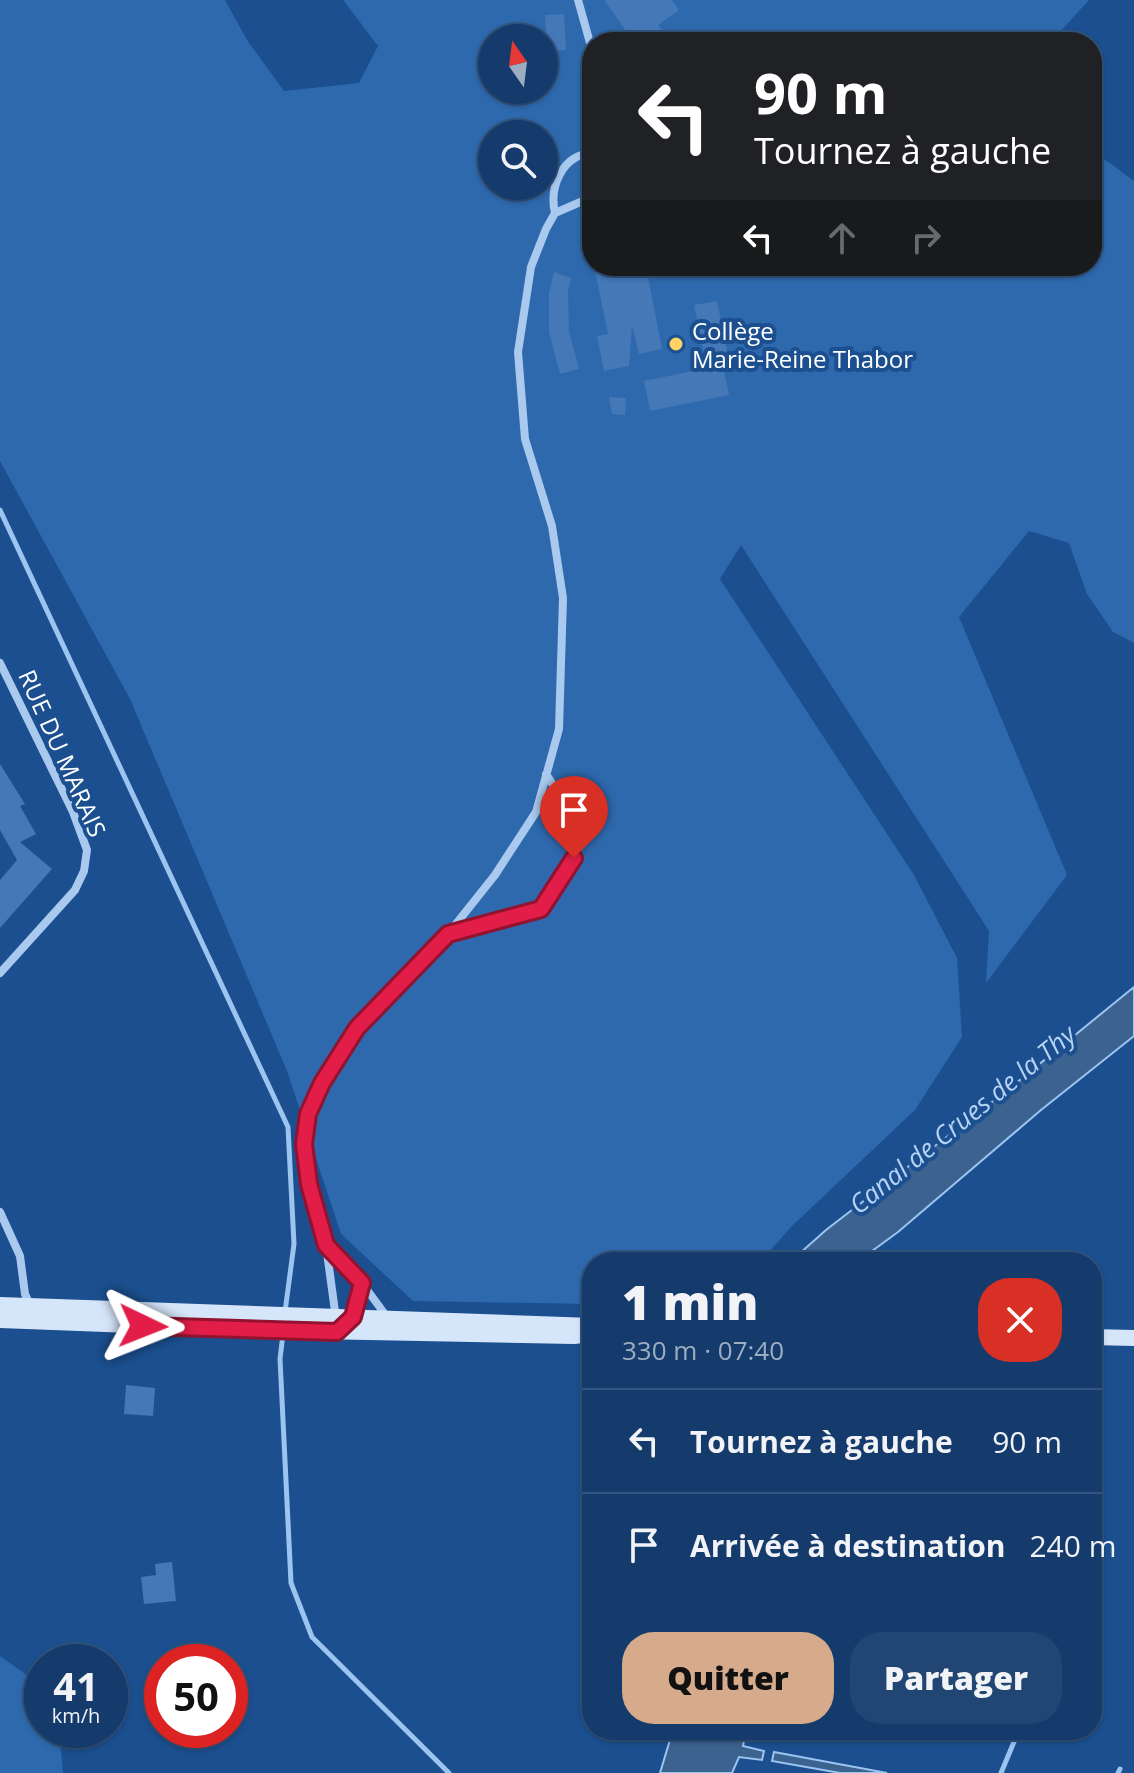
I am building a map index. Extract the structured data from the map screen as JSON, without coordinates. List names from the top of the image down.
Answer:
{
  "streets": {
    "street": ["RUE DU MARAIS"]
  },
  "water": ["Canal de Crues de la Thy"],
  "places": ["Collège Marie-Reine Thabor"],
  "north": "top",
  "page": {
    "turn": ["90 m", "Tournez à gauche"],
    "heading": ["1 min", "330 m · 07:40"],
    "list": [
      {
        "name": "Tournez à gauche",
        "value": "90 m"
      },
      {
        "name": "Arrivée à destination",
        "value": "240 m"
      }
    ],
    "buttons": ["Quitter", "Partager"],
    "speed": "41 km/h",
    "limit": "50"
  }
}
